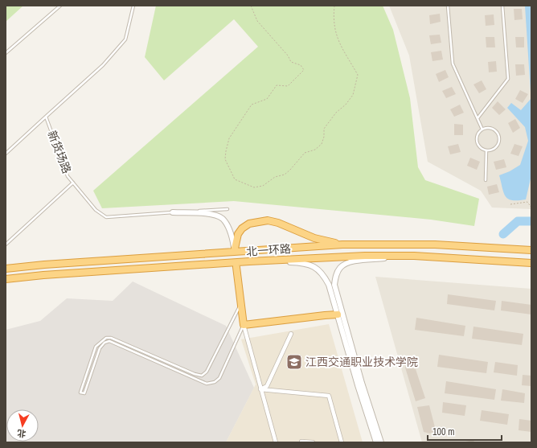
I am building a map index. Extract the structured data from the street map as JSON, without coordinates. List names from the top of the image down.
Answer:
{
  "streets": {
    "highway": ["北一环路"],
    "lane": ["新货场路"]
  },
  "places": {
    "school or university": ["江西交通职业技术学院"]
  },
  "scale_bar": "100 m",
  "north": "bottom"
}
